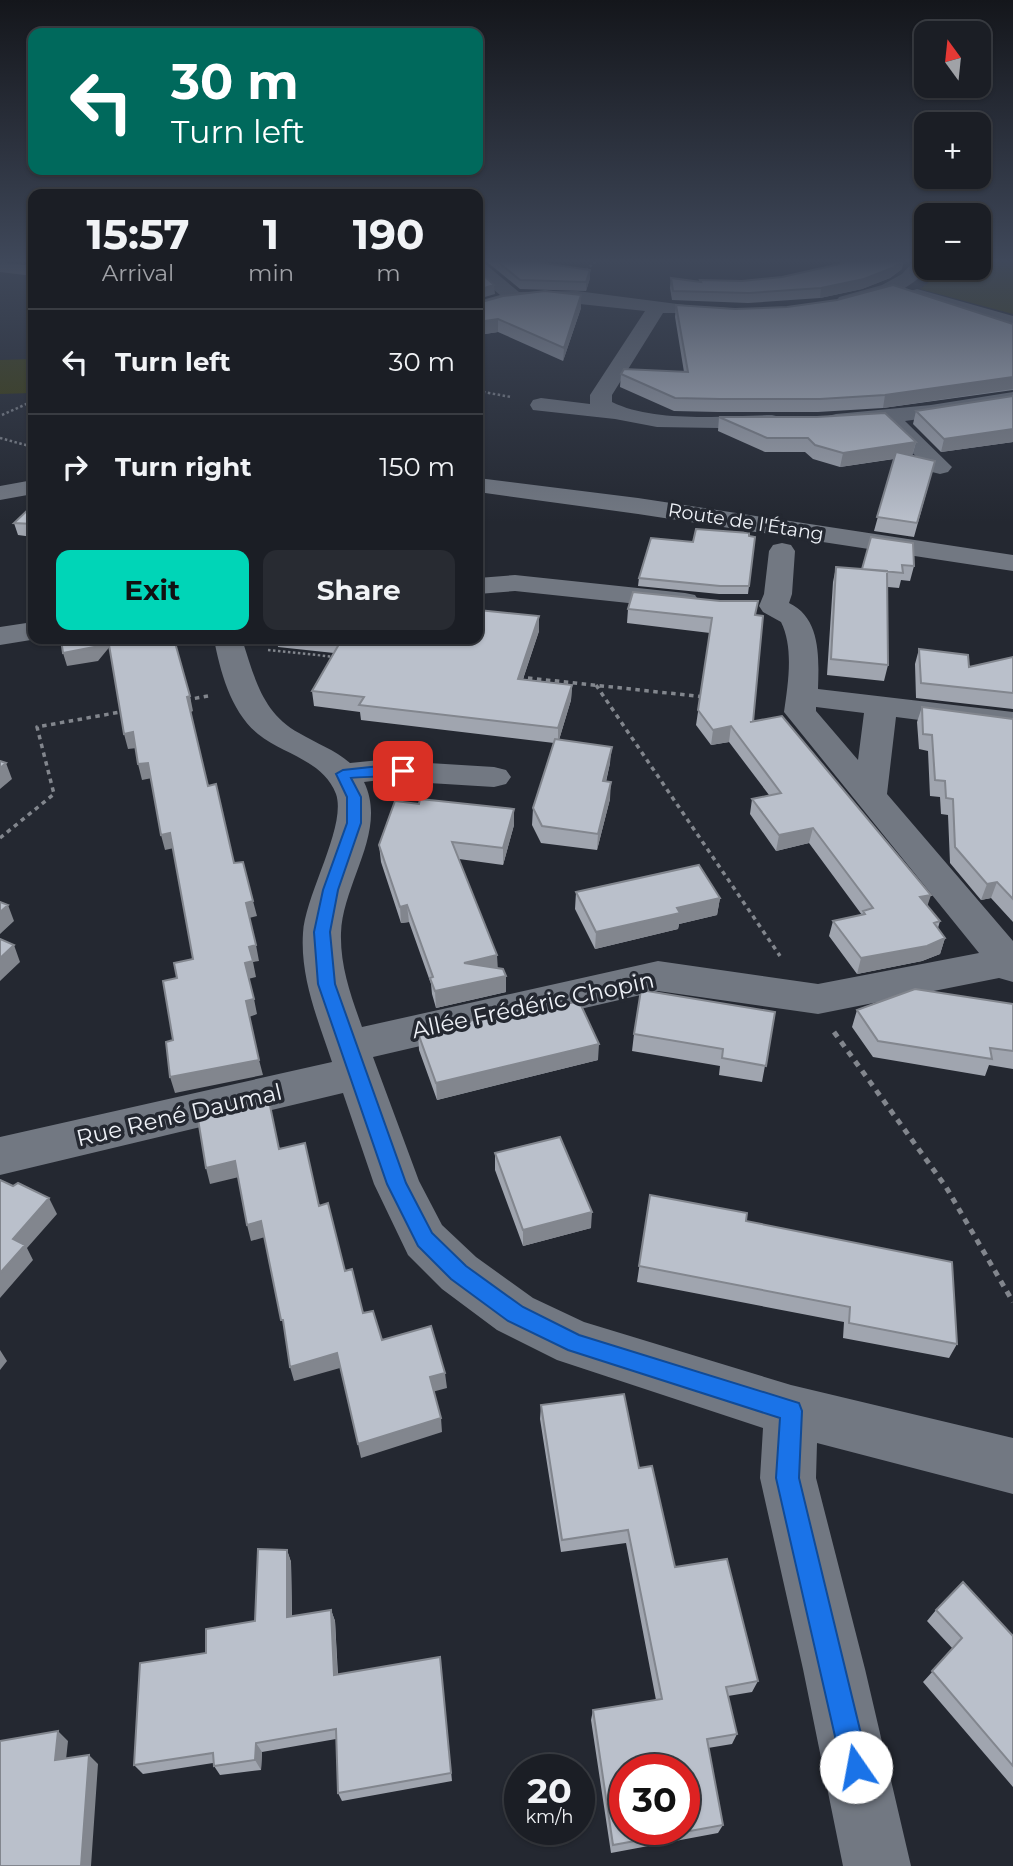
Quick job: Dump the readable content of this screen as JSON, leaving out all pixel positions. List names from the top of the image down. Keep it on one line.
{"streets":{"street":["Route de l'Étang","Allée Frédéric Chopin","Rue René Daumal"]},"crossings":[["Allée Frédéric Chopin","Rue René Daumal"]],"north":"top","page":{"map_buttons":["+","−"],"turn":["30 m","Turn left"],"eta":["15:57","Arrival","1","min","190","m"],"list":[{"name":"Turn left","value":"30 m"},{"name":"Turn right","value":"150 m"}],"buttons":["Exit","Share"],"speed":"20 km/h","limit":"30"}}
